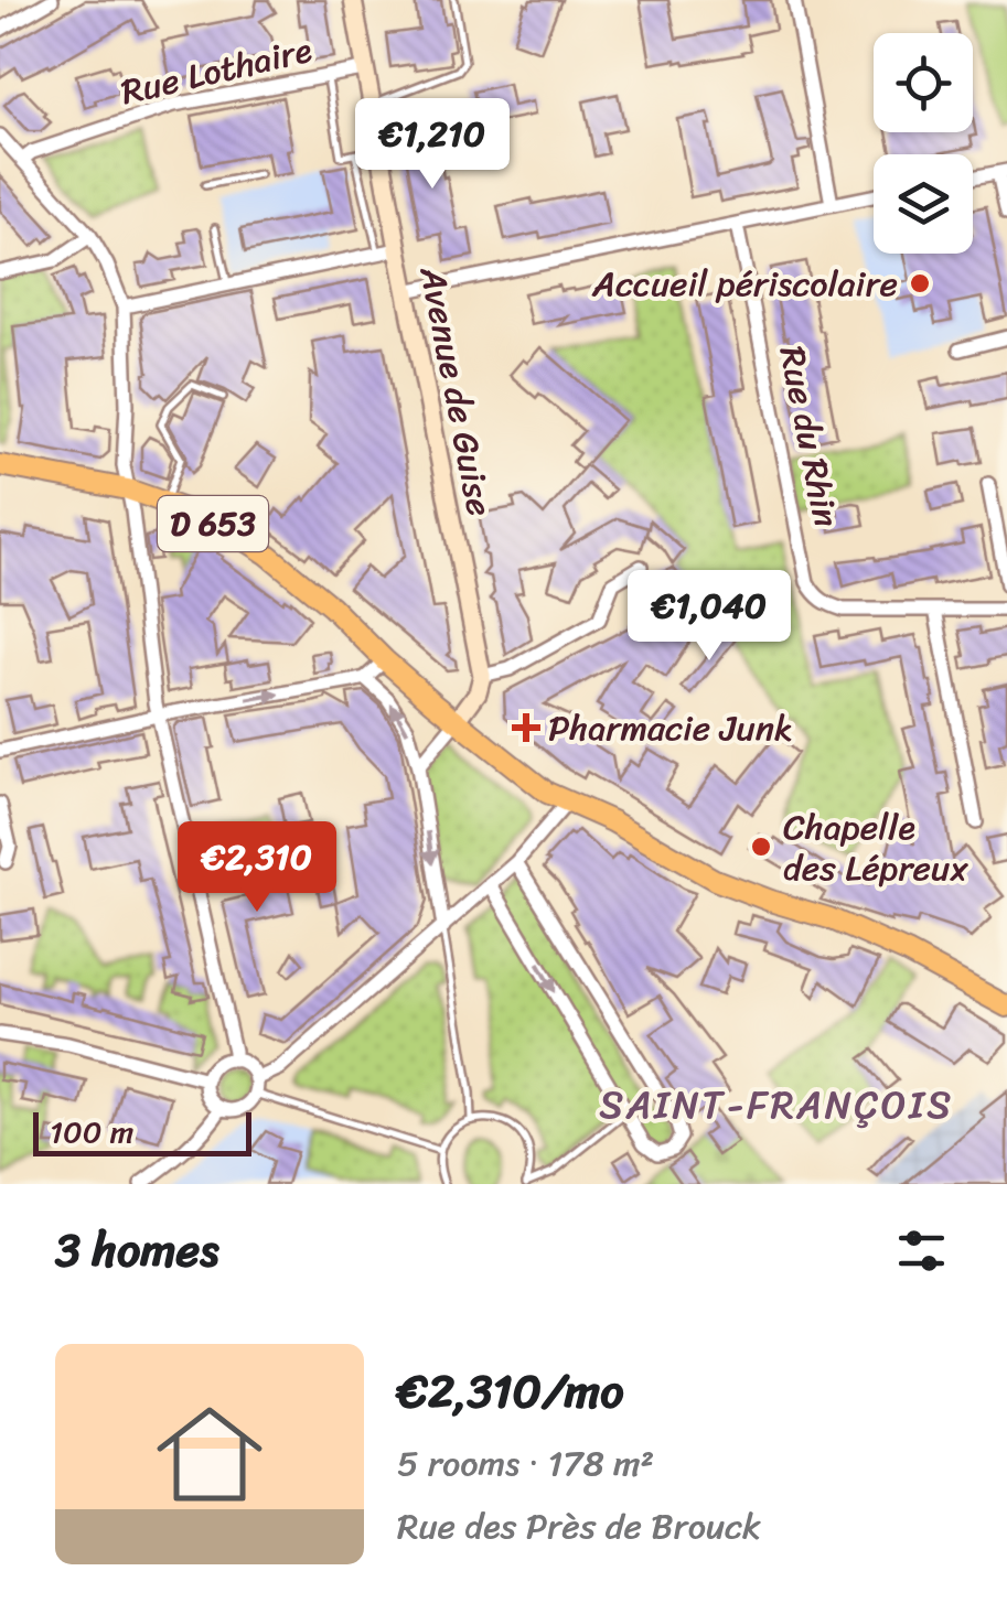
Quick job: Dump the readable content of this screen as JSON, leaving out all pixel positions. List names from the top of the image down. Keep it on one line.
{"streets":{"main road":["D 653"],"street":["Rue Lothaire","Avenue de Guise","Rue du Rhin"]},"crossings":[["Rue Lothaire","Avenue de Guise"]],"districts":["SAINT-FRANÇOIS"],"places":{"other":["Accueil périscolaire","Chapelle des Lépreux"],"health":["Pharmacie Junk"]},"scale_bar":"100 m","page":{"price":["€1,210","€1,040","€2,310"],"scale":"100 m","heading":"3 homes","list":[{"name":"€2,310/mo","note":"5 rooms · 178 m² · Rue des Près de Brouck"}]}}
